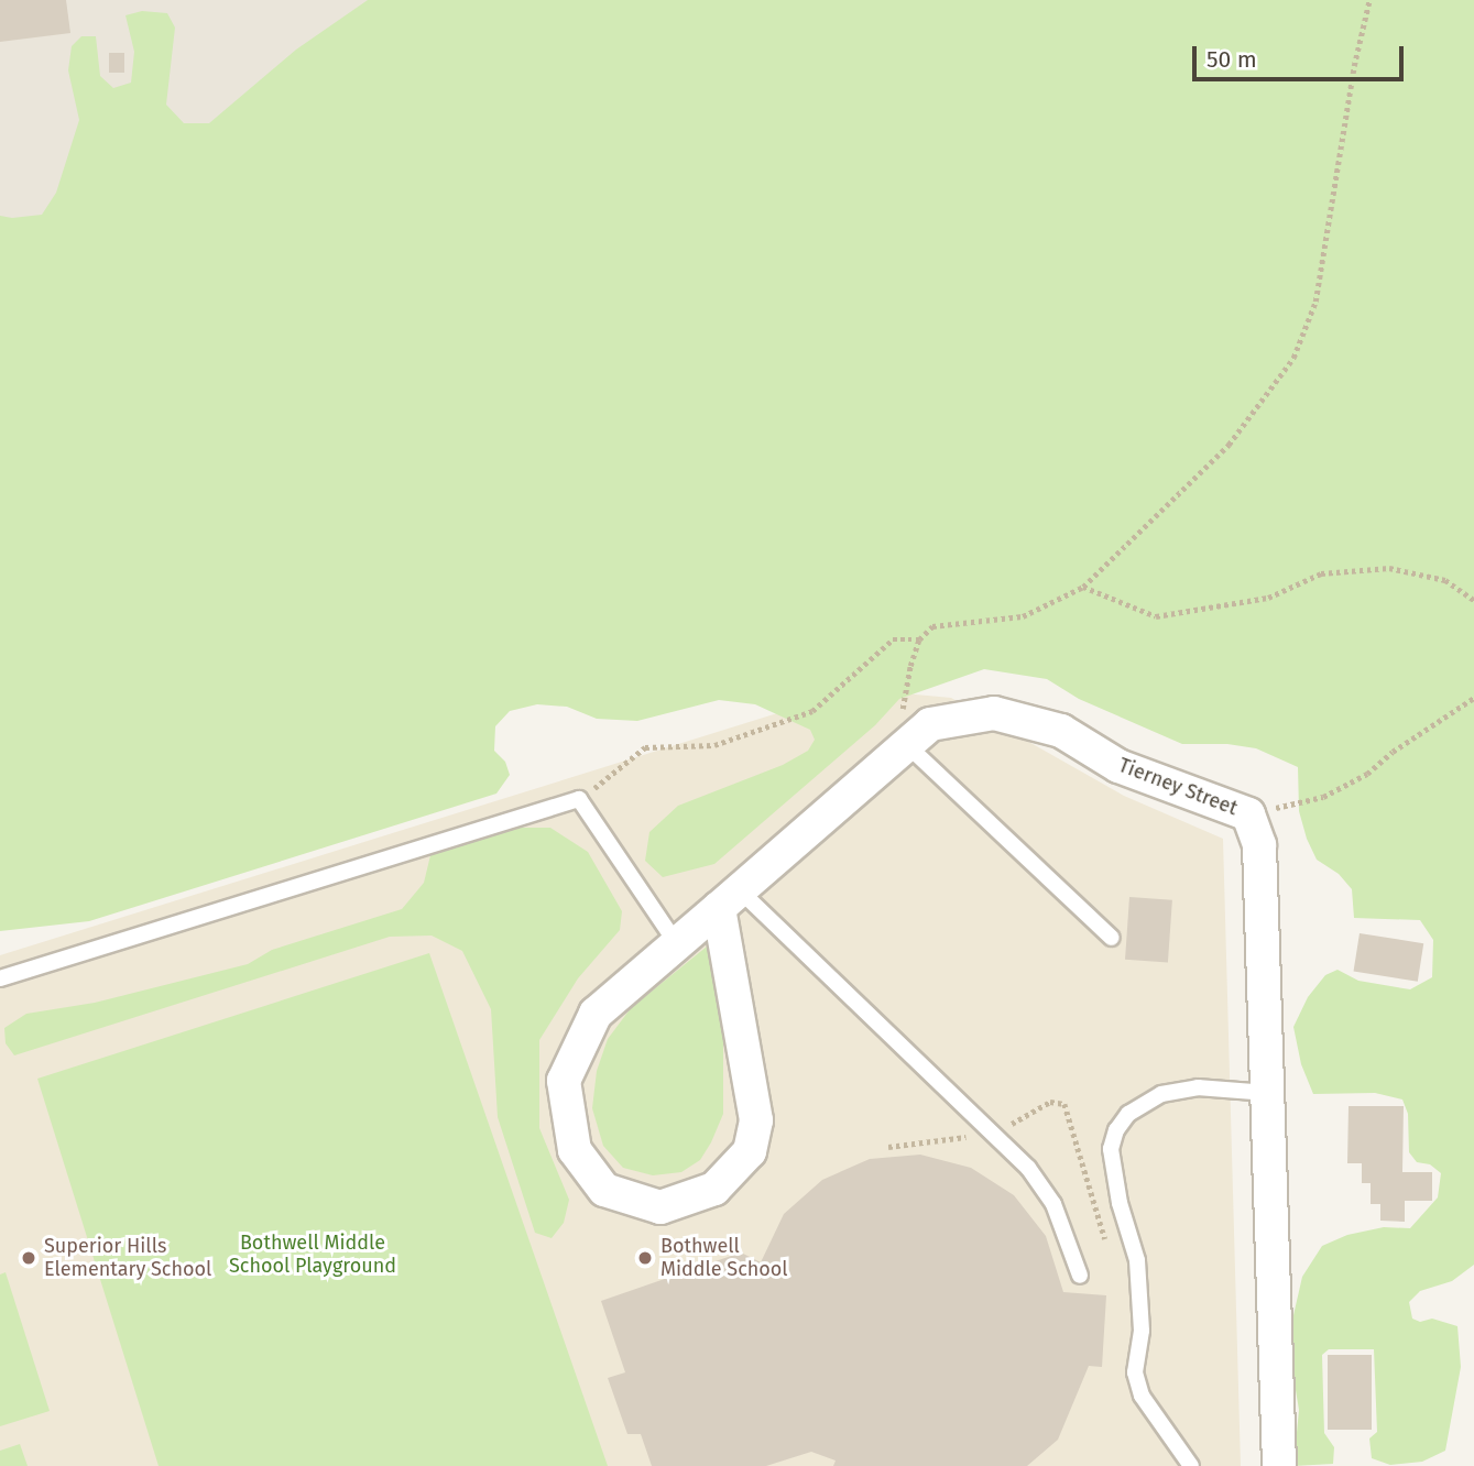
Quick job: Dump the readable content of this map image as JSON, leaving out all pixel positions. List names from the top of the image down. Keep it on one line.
{"streets":{"street":["Tierney Street"]},"parks":["Bothwell Middle School Playground"],"places":["Superior Hills Elementary School","Bothwell Middle School"],"scale_bar":"50 m"}
